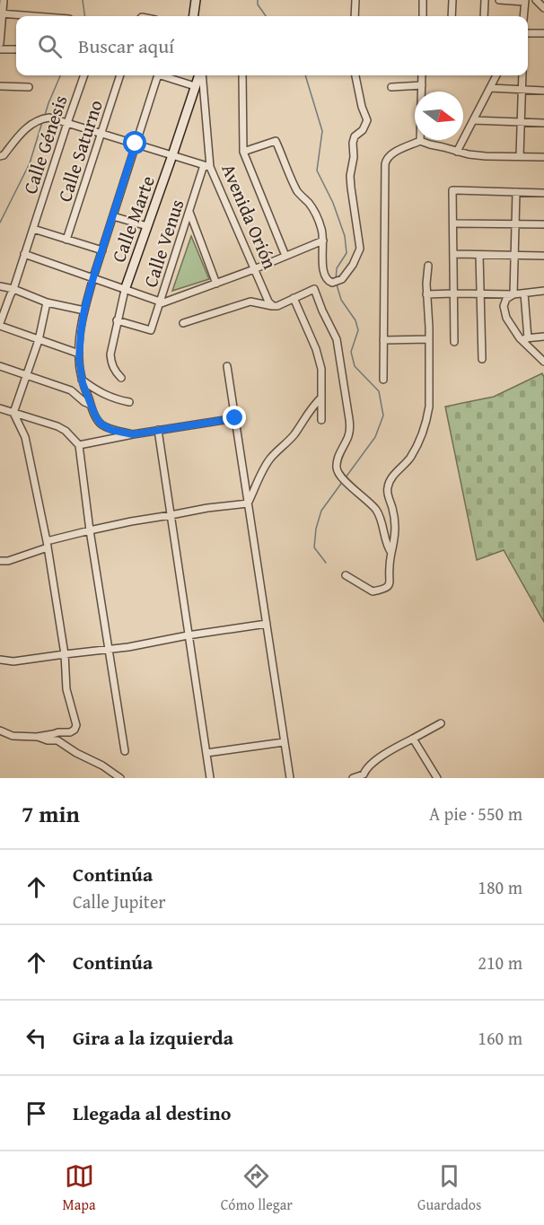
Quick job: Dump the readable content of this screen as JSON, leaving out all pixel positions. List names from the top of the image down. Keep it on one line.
{"streets":{"street":["Calle Génesis","Calle Saturno","Avenida Orión","Calle Marte","Calle Venus"]},"crossings":[["Avenida Orión","Calle Venus"],["Calle Marte","Calle Venus"]],"north":"right","page":{"search":"Buscar aquí","heading":["7 min","A pie · 550 m"],"list":[["Continúa","Calle Jupiter","180 m"],["Continúa","210 m"],["Gira a la izquierda","160 m"],"Llegada al destino"],"nav":["Mapa","Cómo llegar","Guardados"]}}
